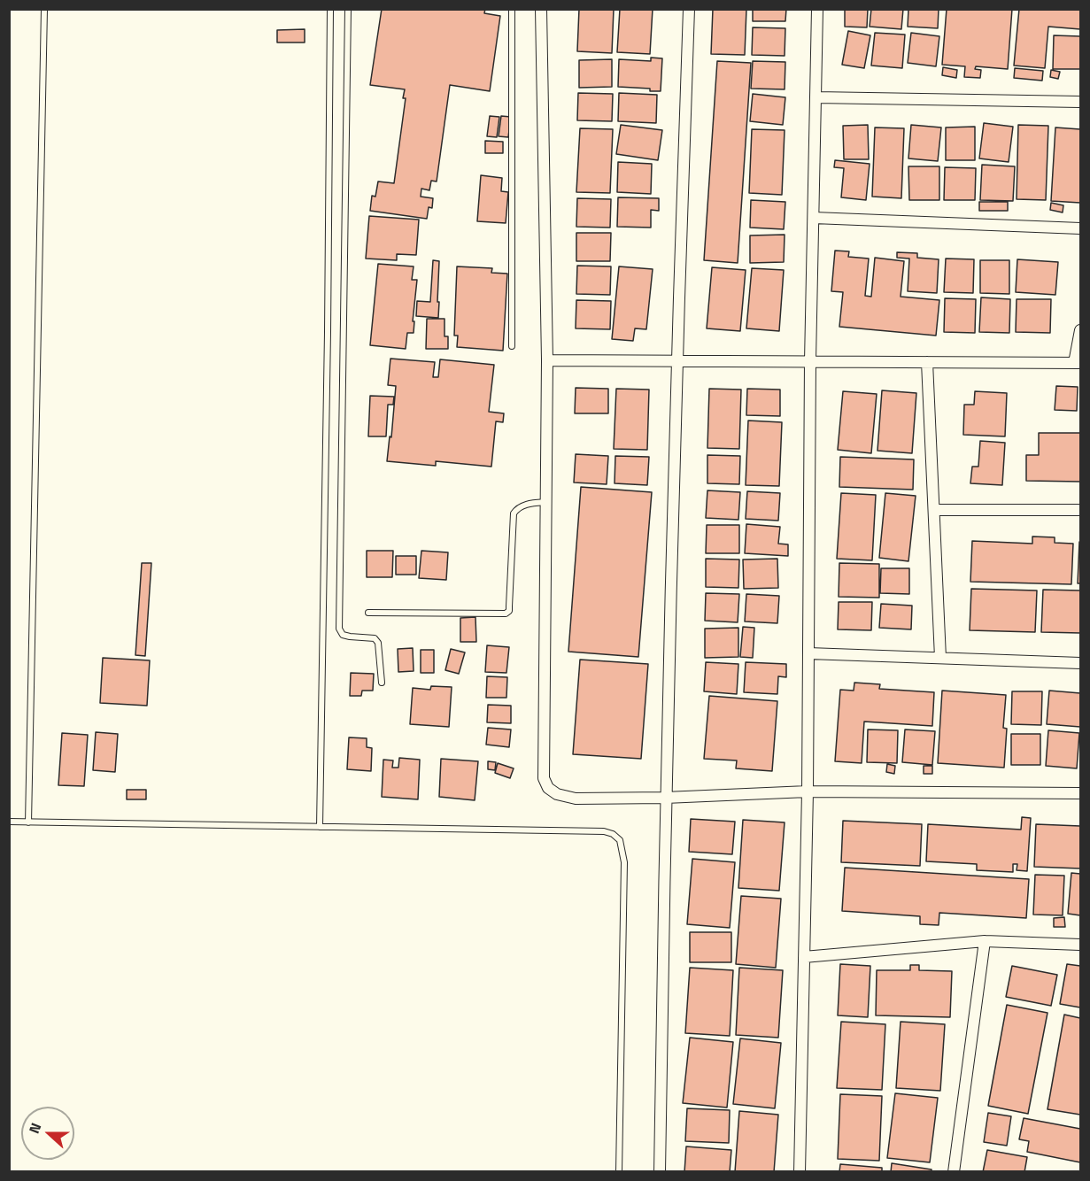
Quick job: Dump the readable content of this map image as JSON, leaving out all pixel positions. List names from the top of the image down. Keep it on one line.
{"north":"left"}
